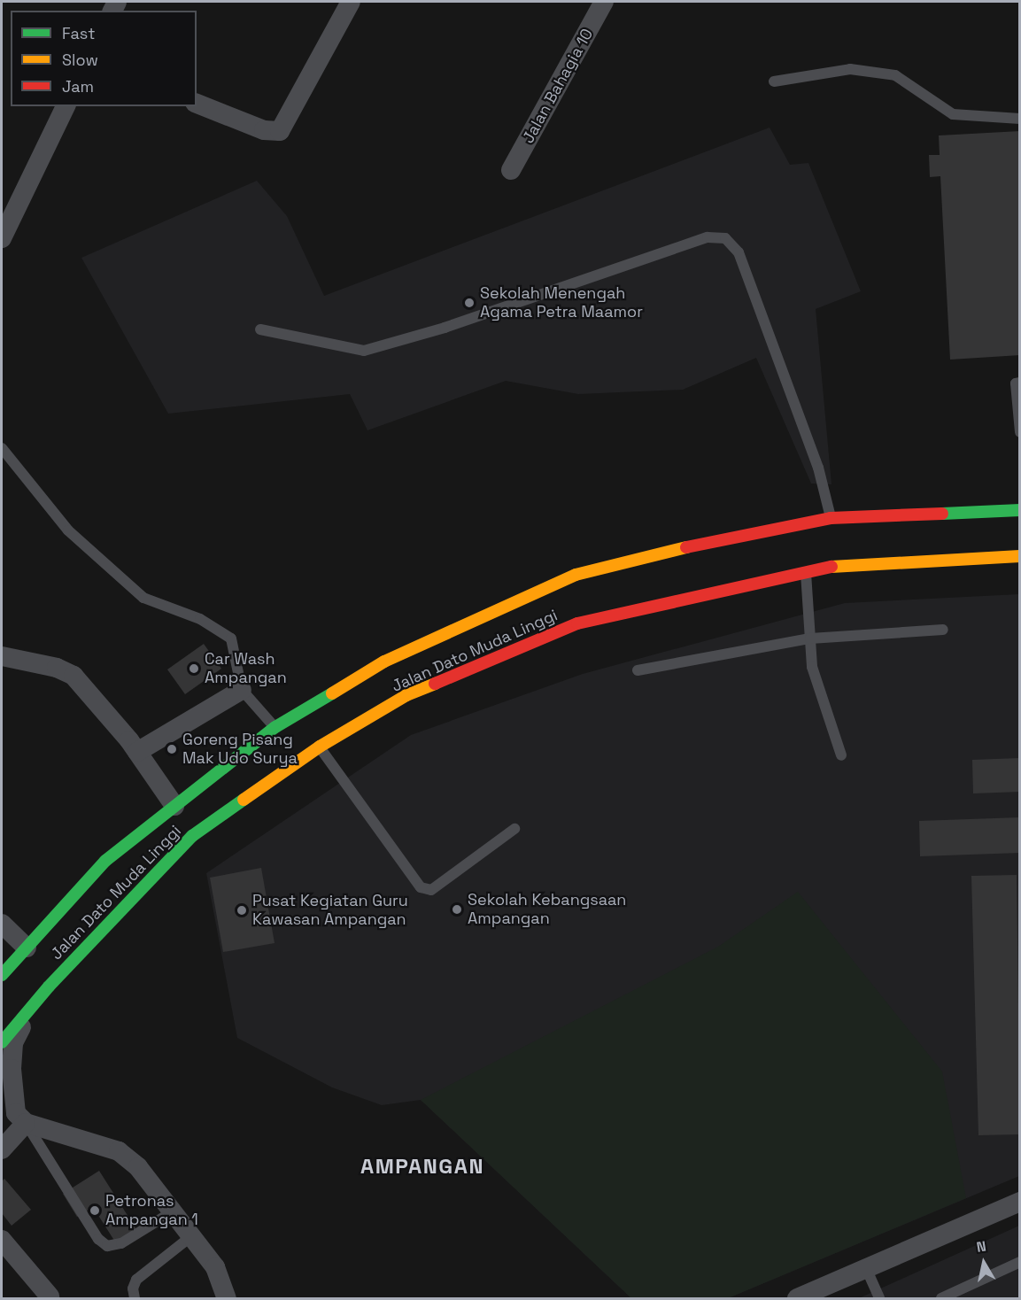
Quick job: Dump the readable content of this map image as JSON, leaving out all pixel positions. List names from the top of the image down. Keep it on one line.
{"streets":{"highway":["Jalan Dato Muda Linggi"],"street":["Jalan Bahagia 10"]},"districts":["AMPANGAN"],"places":["Sekolah Menengah Agama Petra Maamor","Car Wash Ampangan","Goreng Pisang Mak Udo Surya","Sekolah Kebangsaan Ampangan","Pusat Kegiatan Guru Kawasan Ampangan","Petronas Ampangan 1"],"legend":["Fast","Slow","Jam"],"north":"top"}
